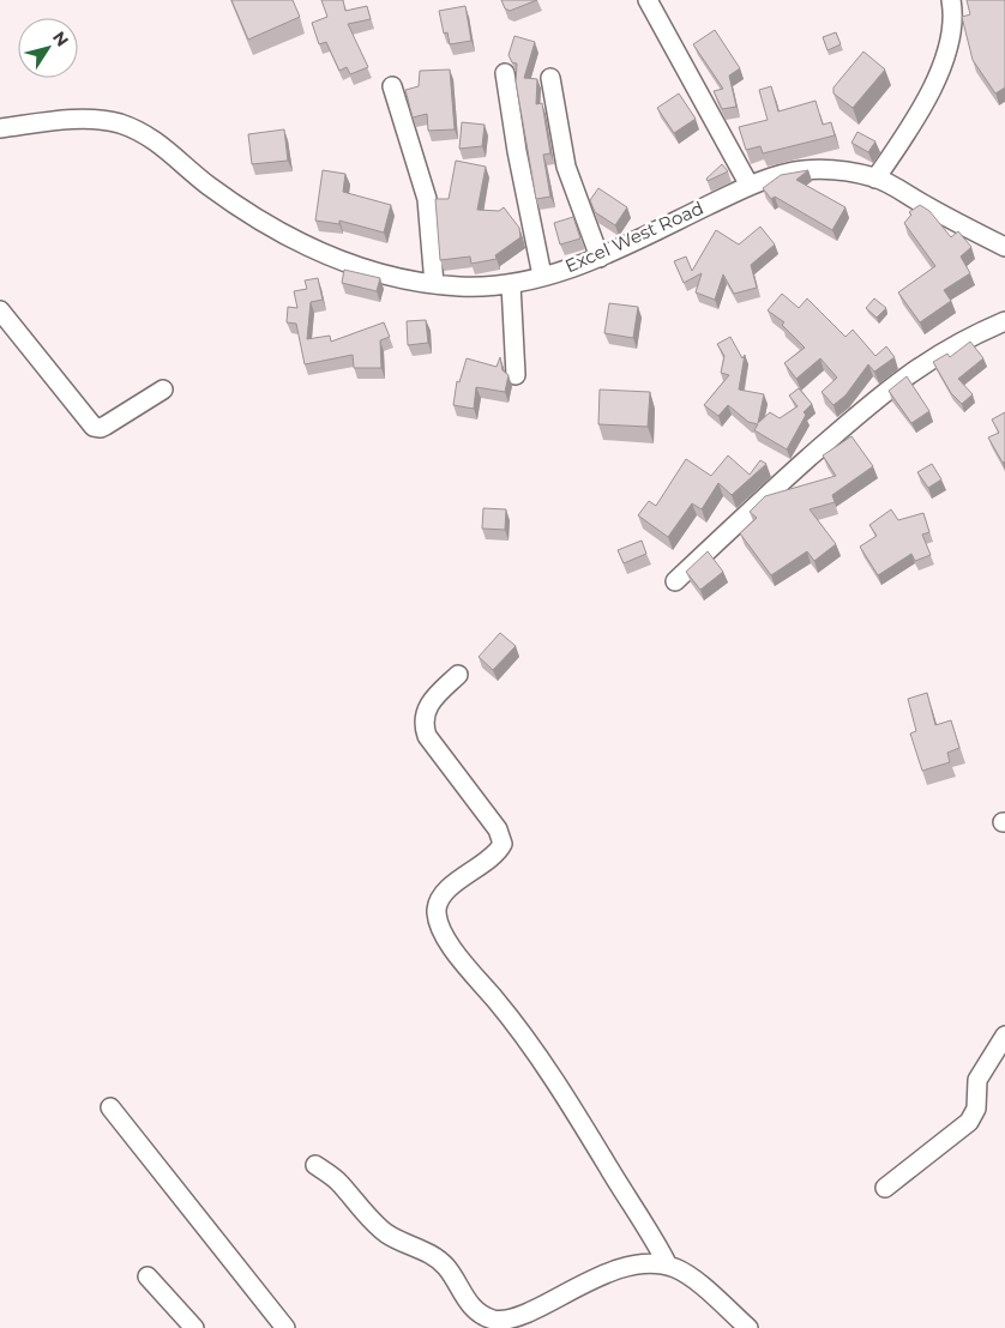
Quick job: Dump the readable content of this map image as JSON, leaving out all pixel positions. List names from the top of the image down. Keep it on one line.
{"streets":{"street":["Excel West Road"]},"north":"top right"}
